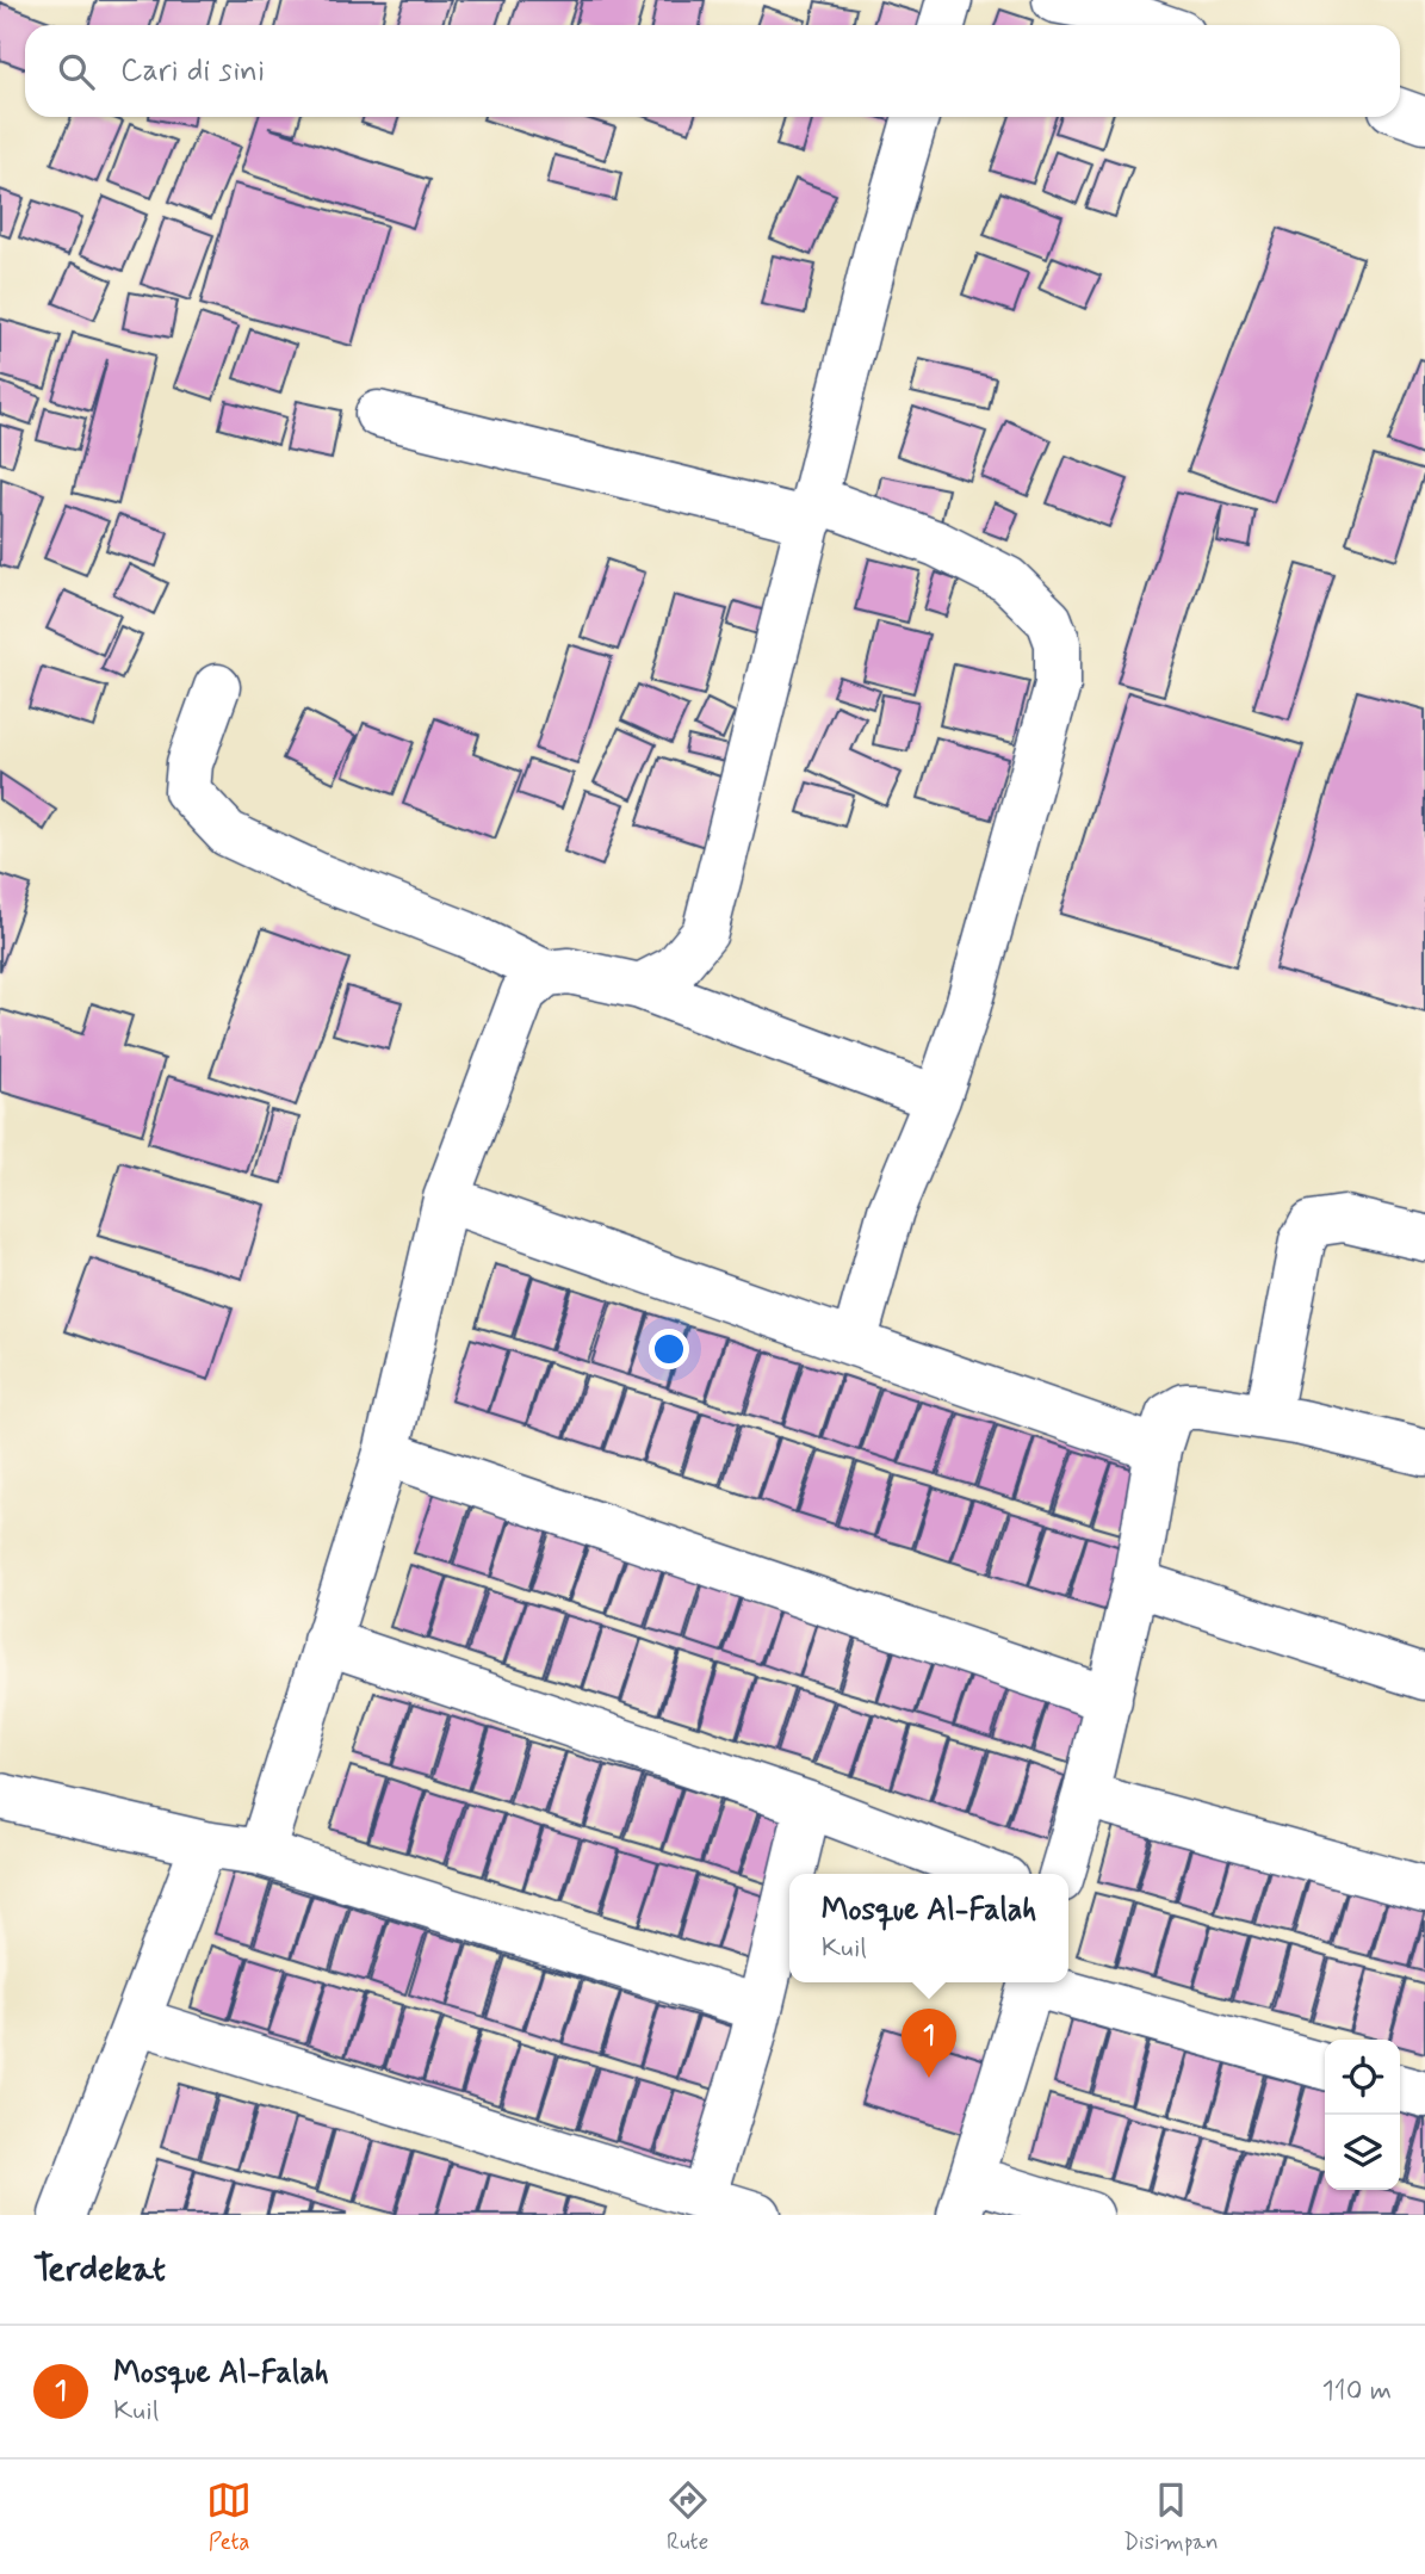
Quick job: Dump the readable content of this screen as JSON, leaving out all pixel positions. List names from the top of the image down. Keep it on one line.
{"page":{"search":"Cari di sini","popup":["Mosque Al-Falah","Kuil"],"pins":"1","heading":"Terdekat","list":[{"mark":"1","name":"Mosque Al-Falah","note":"Kuil","value":"110 m"}],"nav":["Peta","Rute","Disimpan"]}}
